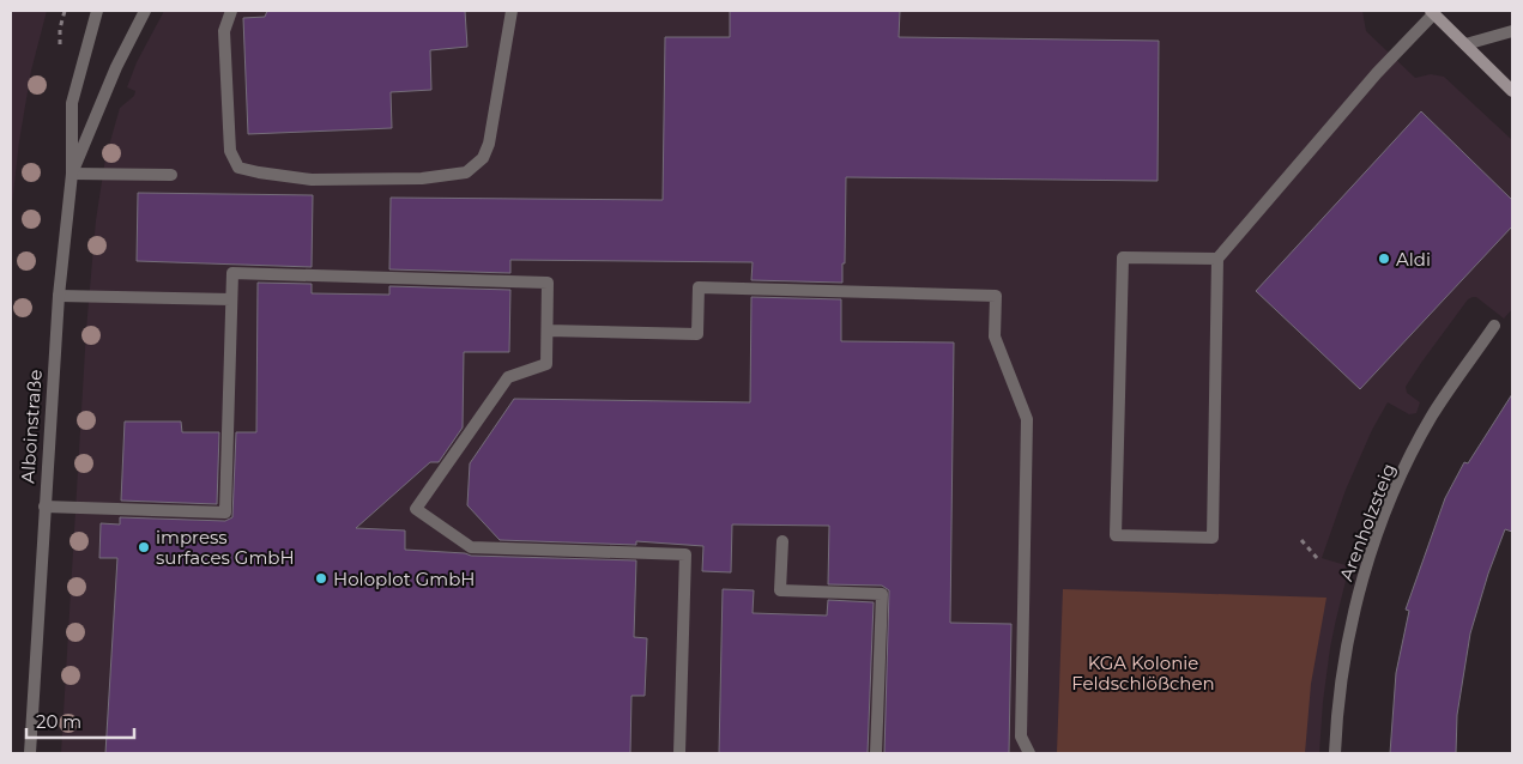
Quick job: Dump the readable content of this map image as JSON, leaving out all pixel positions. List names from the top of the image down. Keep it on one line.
{"streets":{"street":["Alboinstraße","Arenholzsteig"]},"parks":["KGA Kolonie Feldschlößchen"],"places":["Aldi","impress surfaces GmbH","Holoplot GmbH"],"scale_bar":"20 m"}
